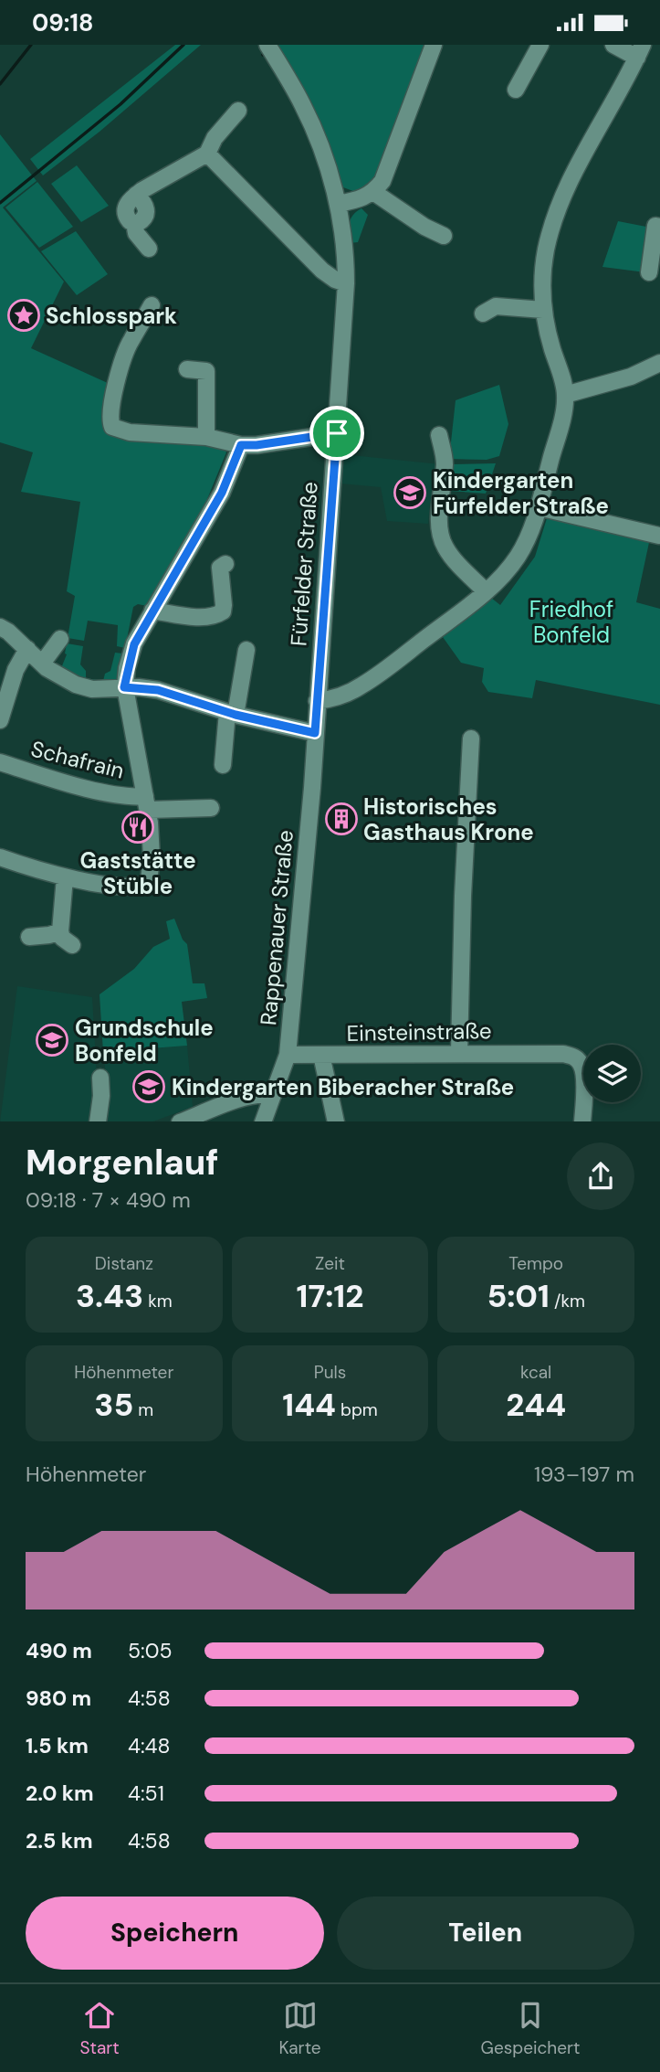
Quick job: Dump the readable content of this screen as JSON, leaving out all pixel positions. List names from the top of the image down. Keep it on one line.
{"streets":{"street":["Fürfelder Straße","Schafrain","Rappenauer Straße","Einsteinstraße"]},"crossings":[["Fürfelder Straße","Rappenauer Straße"],["Rappenauer Straße","Einsteinstraße"]],"parks":["Friedhof Bonfeld"],"places":{"place":["Schlosspark"],"school or university":["Kindergarten Fürfelder Straße","Grundschule Bonfeld","Kindergarten Biberacher Straße"],"building":["Historisches Gasthaus Krone"],"restaurant":["Gaststätte Stüble"]},"page":{"status":"09:18","heading":["Morgenlauf","09:18 · 7 × 490 m"],"stats":[["Distanz","3.43 km"],["Zeit","17:12"],["Tempo","5:01 /km"],["Höhenmeter","35 m"],["Puls","144 bpm"],["kcal","244"]],"chart":["Höhenmeter","193–197 m"],"list":[{"name":"490 m","note":"5:05"},{"name":"980 m","note":"4:58"},{"name":"1.5 km","note":"4:48"},{"name":"2.0 km","note":"4:51"},{"name":"2.5 km","note":"4:58"}],"buttons":["Speichern","Teilen"],"tabs":["Start","Karte","Gespeichert"]}}
